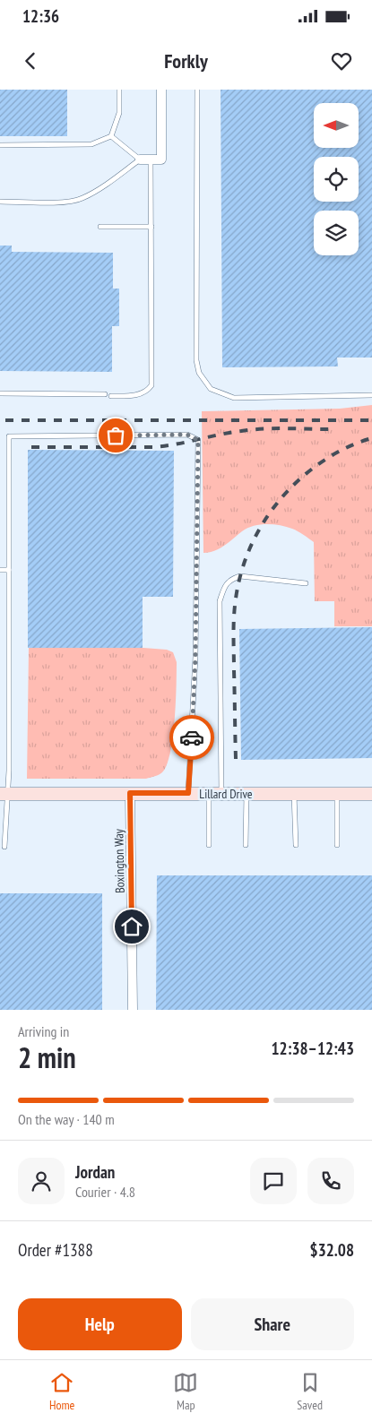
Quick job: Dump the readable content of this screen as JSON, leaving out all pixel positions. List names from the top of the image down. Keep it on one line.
{"streets":{"street":["Lillard Drive","Boxington Way"]},"crossings":[["Lillard Drive","Boxington Way"]],"north":"left","page":{"status":"12:36","header":"Forkly","heading":["2 min","Arriving in","12:38–12:43"],"panel":["Jordan","Courier · 4.8","Order #1388","$32.08"],"bar":"On the way · 140 m","buttons":["Help","Share"],"tabs":["Home","Map","Saved"]}}
